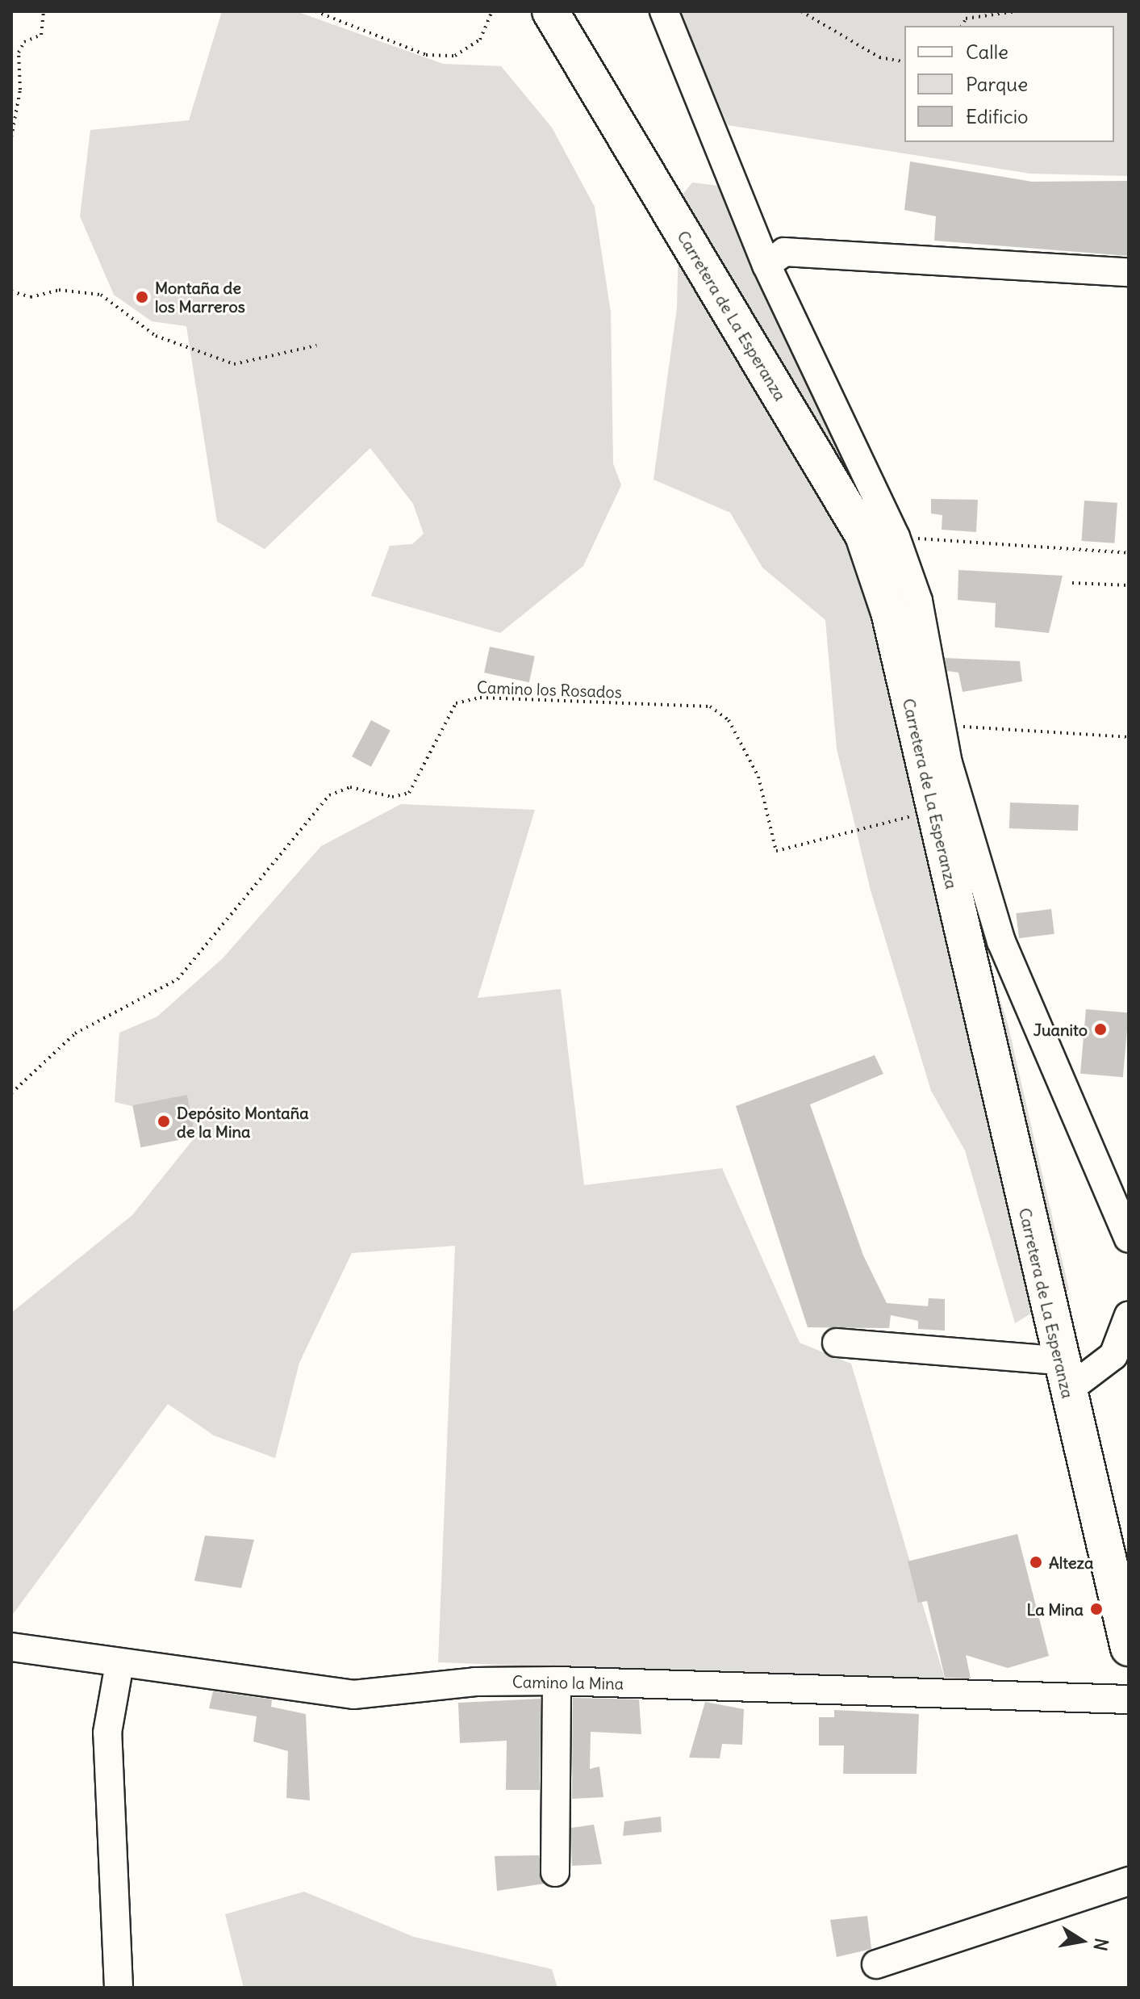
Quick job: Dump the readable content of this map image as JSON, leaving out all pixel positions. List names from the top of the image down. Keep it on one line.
{"streets":{"main road":["Carretera de La Esperanza"],"street":["Camino la Mina"],"path":["Camino los Rosados"]},"crossings":[["Carretera de La Esperanza","Camino los Rosados"]],"places":["Montaña de los Marreros","Juanito","Depósito Montaña de la Mina","Alteza","La Mina"],"legend":["Calle","Parque","Edificio"],"north":"right"}
